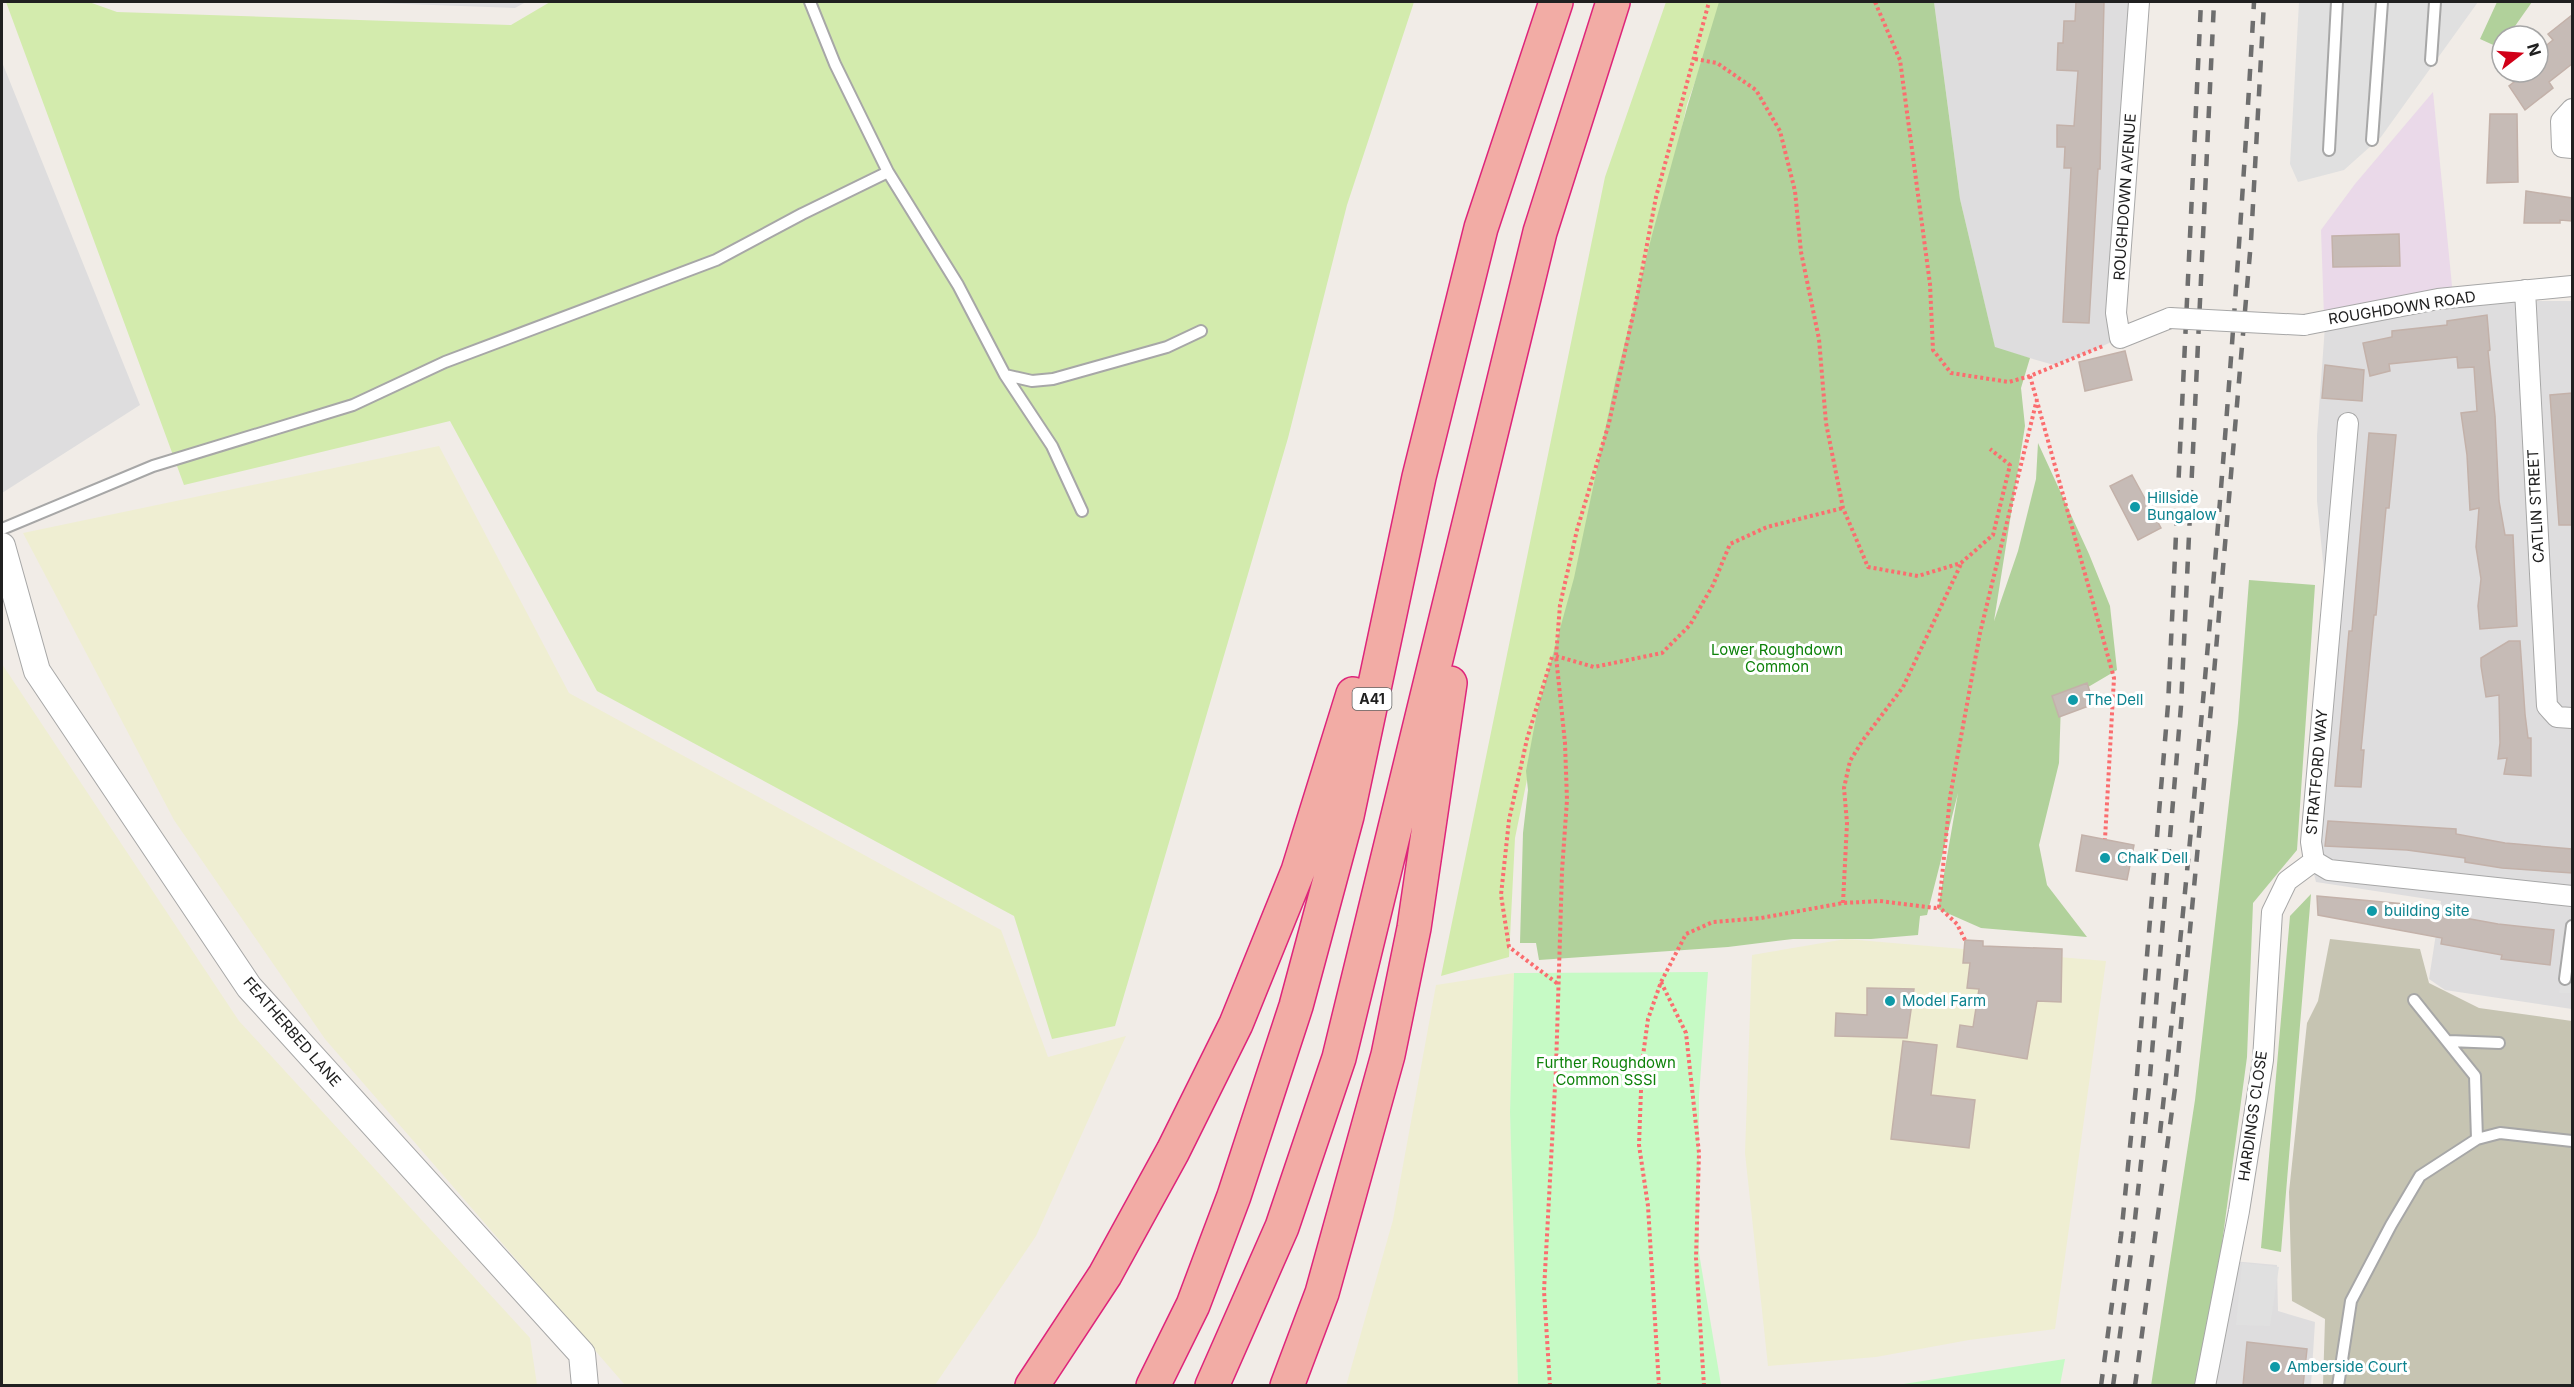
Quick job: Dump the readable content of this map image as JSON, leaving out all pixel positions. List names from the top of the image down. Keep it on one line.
{"streets":{"highway":["A41"],"street":["ROUGHDOWN AVENUE","ROUGHDOWN ROAD","CATLIN STREET","STRATFORD WAY","FEATHERBED LANE","HARDINGS CLOSE"]},"crossings":[["ROUGHDOWN AVENUE","ROUGHDOWN ROAD"],["ROUGHDOWN ROAD","CATLIN STREET"],["STRATFORD WAY","HARDINGS CLOSE"]],"parks":["Lower Roughdown Common","Further Roughdown Common SSSI"],"places":["Hillside Bungalow","The Dell","Chalk Dell","building site","Model Farm","Amberside Court"],"north":"right"}
